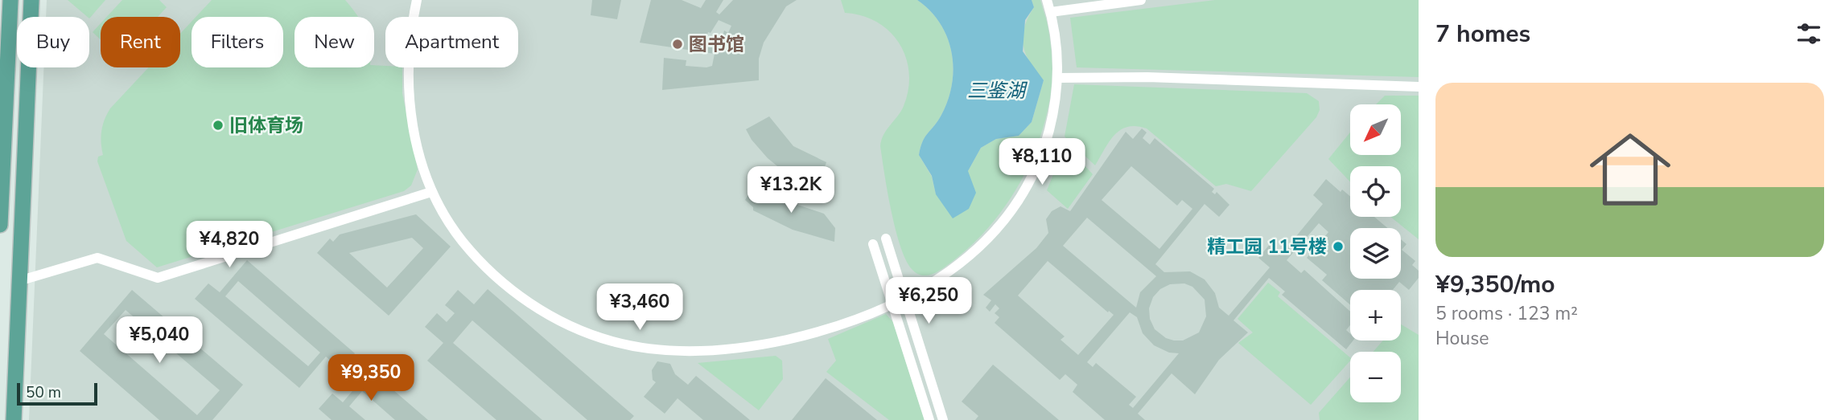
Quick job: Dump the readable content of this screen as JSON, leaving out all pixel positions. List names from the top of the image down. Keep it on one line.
{"water":["三鉴湖"],"places":["图书馆","旧体育场","精工园 11号楼"],"scale_bar":"50 m","north":"bottom left","page":{"heading":"7 homes","chip":["Buy","Rent","Filters","New","Apartment"],"list":[{"name":"¥9,350/mo","note":"5 rooms · 123 m² · House"}],"map_buttons":["+","−"],"price":["¥8,110","¥13.2K","¥4,820","¥6,250","¥3,460","¥5,040","¥9,350"],"scale":"50 m"}}
